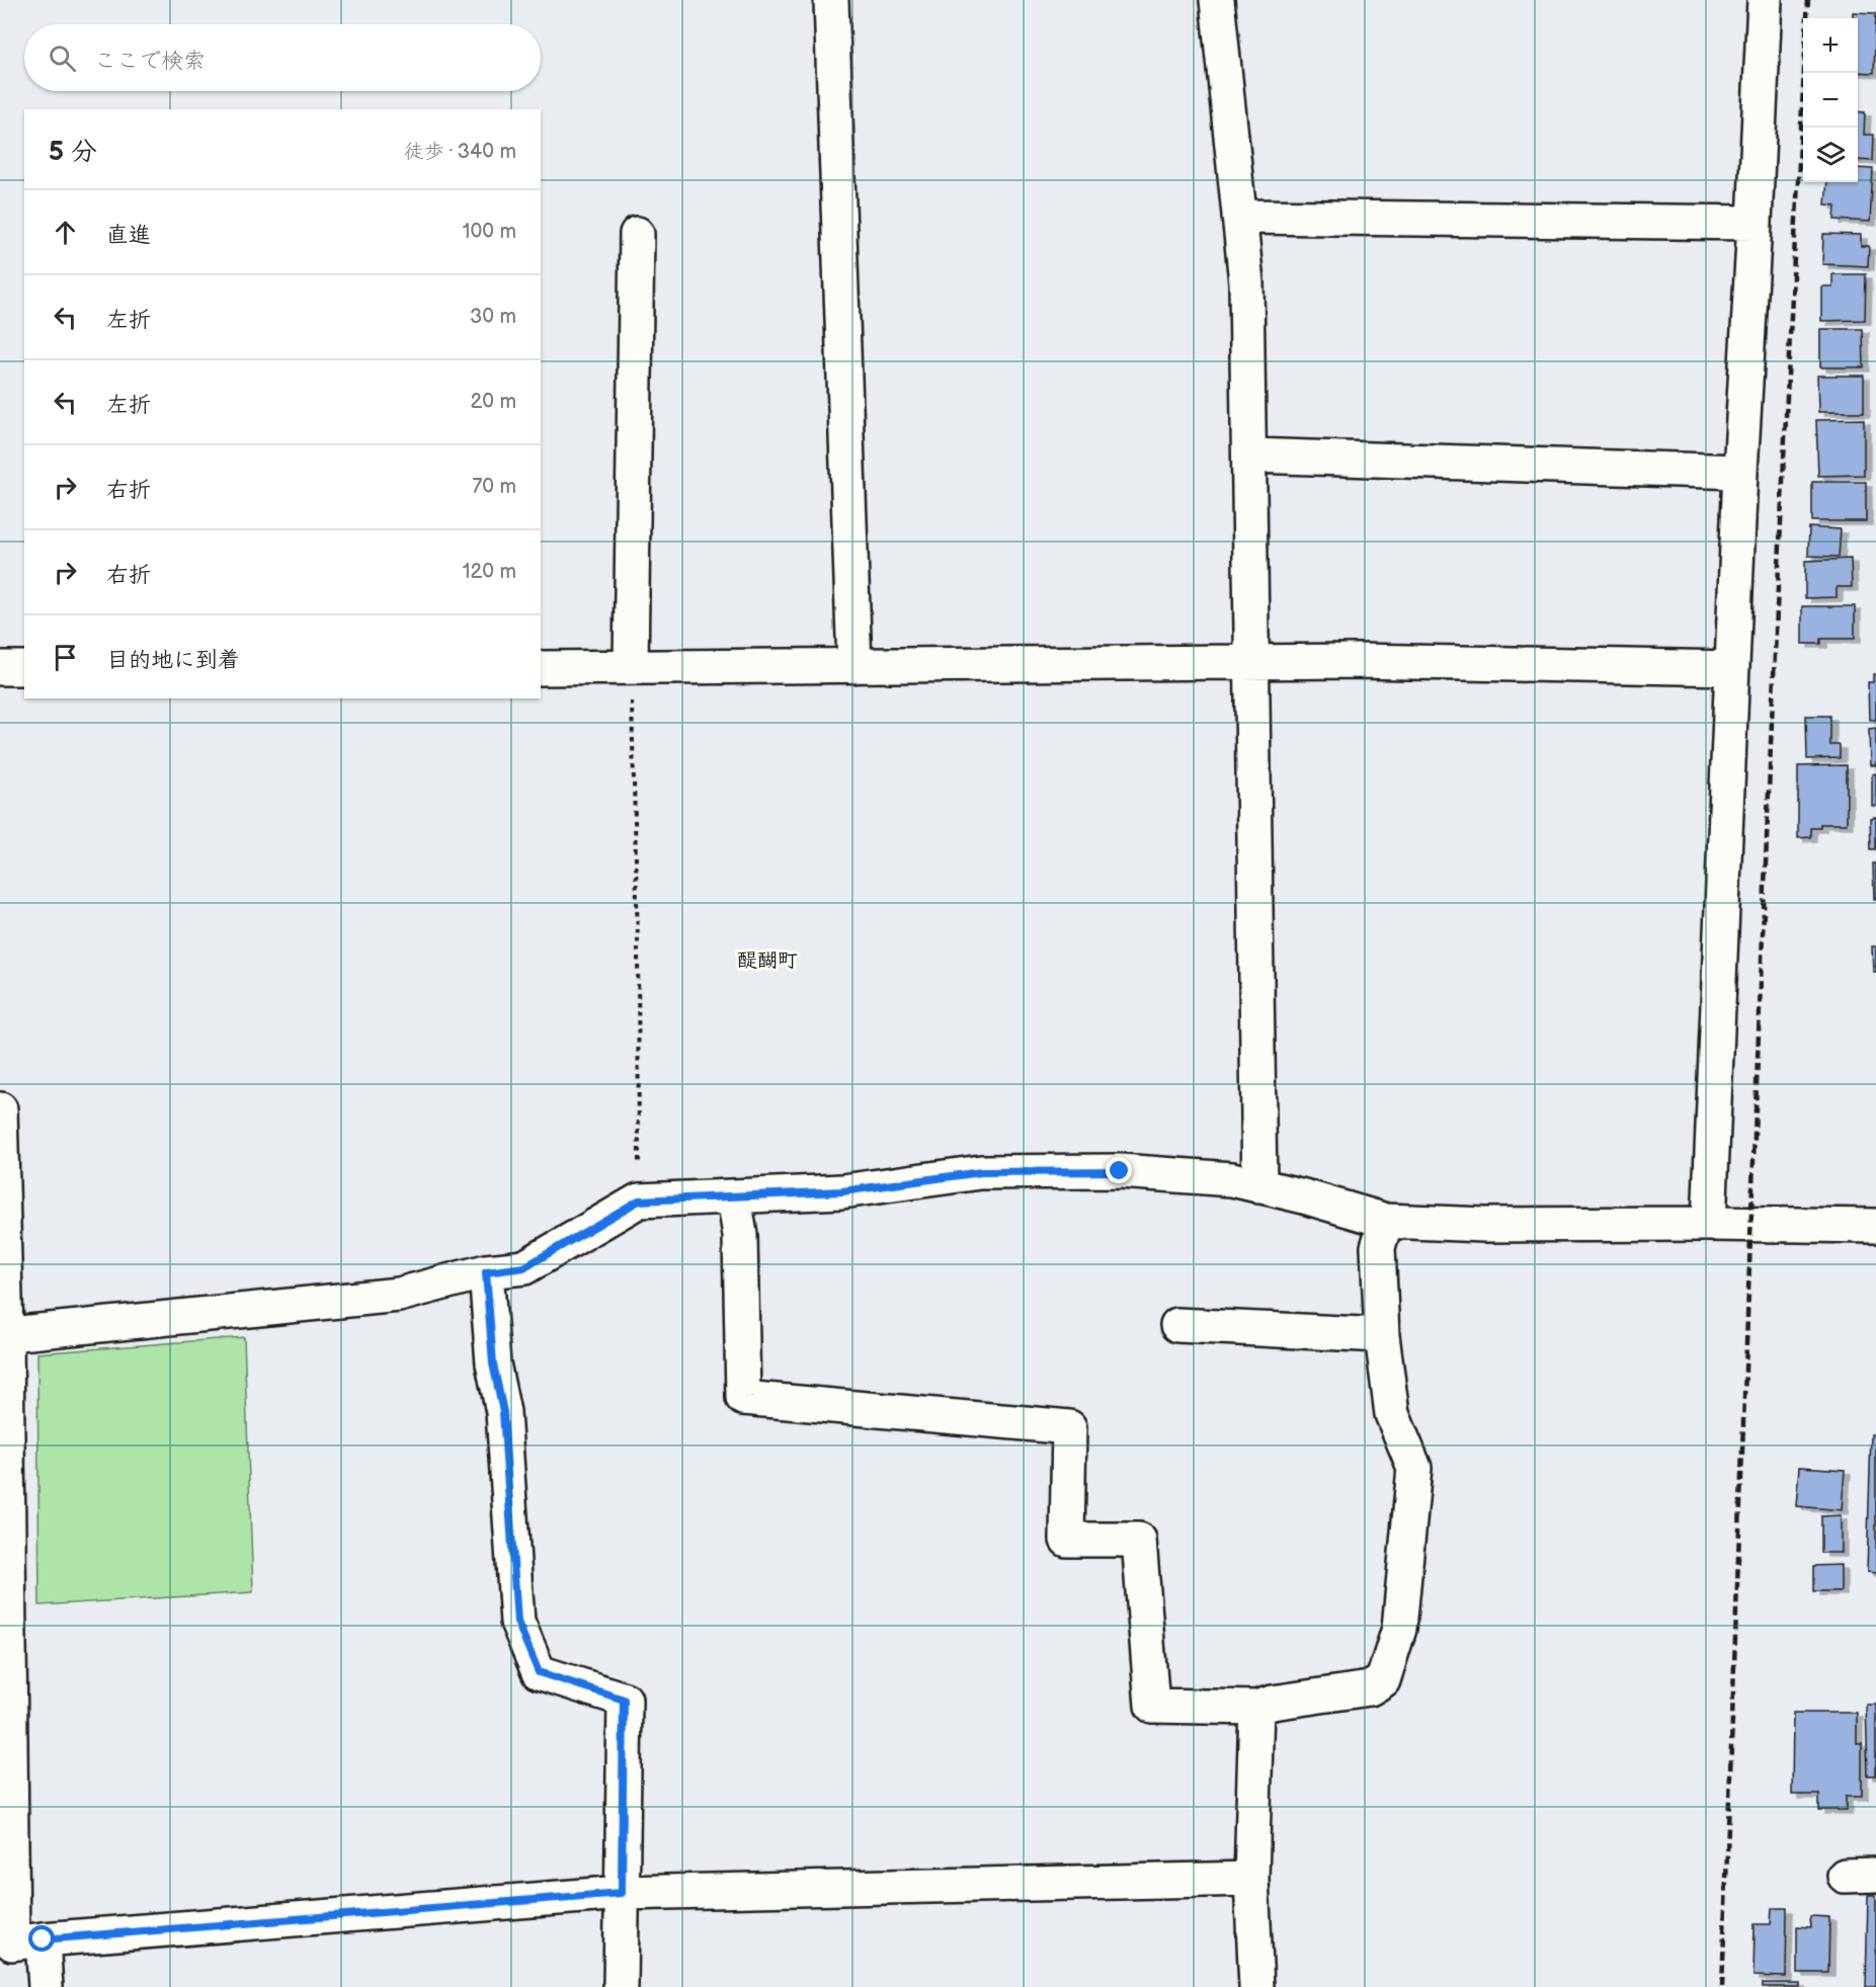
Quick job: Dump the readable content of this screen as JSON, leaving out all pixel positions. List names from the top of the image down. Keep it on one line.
{"districts":["醍醐町"],"page":{"map_buttons":["+","−"],"search":"ここで検索","heading":["5 分","徒歩 · 340 m"],"list":[["直進","100 m"],["左折","30 m"],["左折","20 m"],["右折","70 m"],["右折","120 m"],"目的地に到着"]}}
